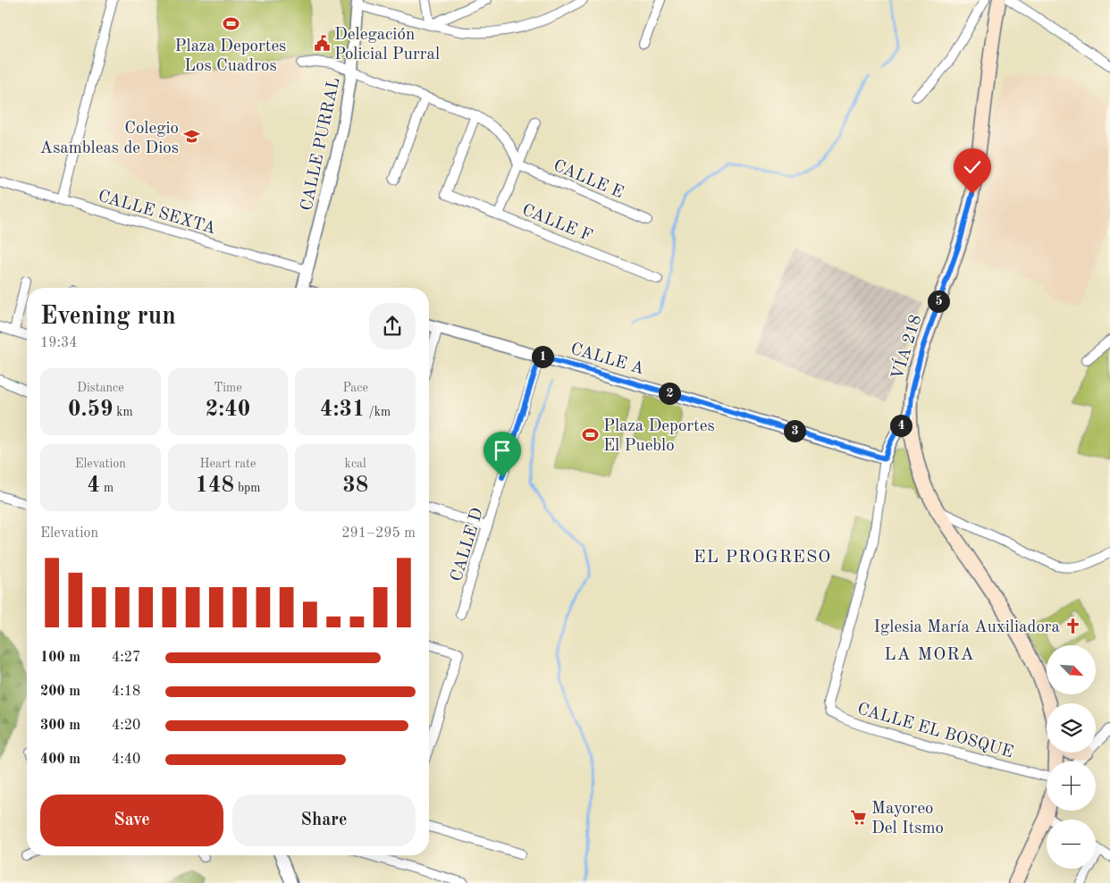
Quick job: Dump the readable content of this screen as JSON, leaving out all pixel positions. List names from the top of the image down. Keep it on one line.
{"streets":{"main road":["VÍA 218"],"street":["CALLE PURRAL","CALLE E","CALLE SEXTA","CALLE F","CALLE A","CALLE D","CALLE EL BOSQUE"]},"crossings":[["CALLE PURRAL","CALLE SEXTA"],["CALLE A","CALLE D"],["CALLE A","CALLE EL BOSQUE"]],"districts":["EL PROGRESO","LA MORA"],"places":{"sports":["Plaza Deportes Los Cuadros","Plaza Deportes El Pueblo"],"public building":["Delegación Policial Purral"],"school or university":["Colegio Asambleas de Dios"],"church":["Iglesia María Auxiliadora"],"supermarket":["Mayoreo Del Itsmo"]},"north":"bottom right","page":{"heading":["Evening run","19:34"],"pins":["5","1","2","4","3"],"stats":[["Distance","0.59 km"],["Time","2:40"],["Pace","4:31 /km"],["Elevation","4 m"],["Heart rate","148 bpm"],["kcal","38"]],"chart":["Elevation","291–295 m"],"list":[{"name":"100 m","note":"4:27"},{"name":"200 m","note":"4:18"},{"name":"300 m","note":"4:20"},{"name":"400 m","note":"4:40"}],"map_buttons":["+","−"],"buttons":["Save","Share"]}}
